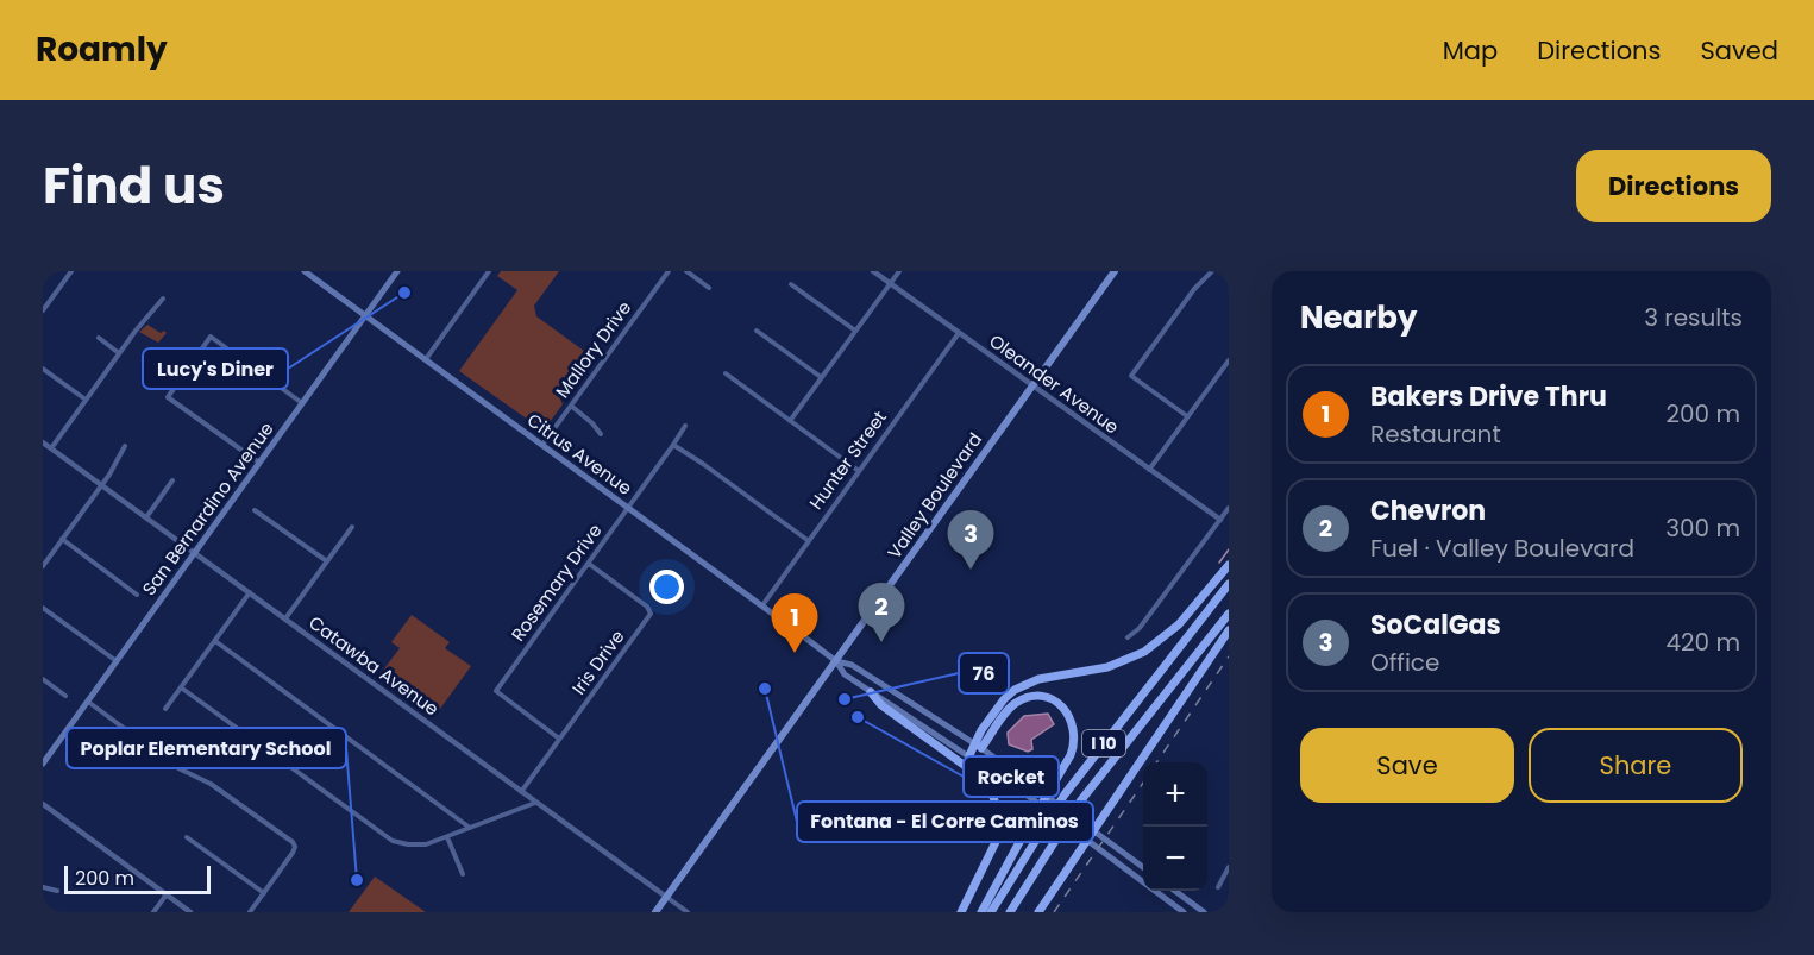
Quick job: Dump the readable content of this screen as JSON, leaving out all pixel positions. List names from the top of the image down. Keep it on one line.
{"streets":{"highway":["I 10"],"main road":["Citrus Avenue","Valley Boulevard","San Bernardino Avenue"],"street":["Mallory Drive","Oleander Avenue","Hunter Street","Rosemary Drive","Iris Drive","Catawba Avenue"]},"crossings":[["Mallory Drive","Citrus Avenue"],["Oleander Avenue","Hunter Street"],["Oleander Avenue","Valley Boulevard"],["Citrus Avenue","Hunter Street"],["Citrus Avenue","Valley Boulevard"],["Citrus Avenue","San Bernardino Avenue"],["Citrus Avenue","Rosemary Drive"],["Valley Boulevard","Catawba Avenue"],["San Bernardino Avenue","Catawba Avenue"],["Rosemary Drive","Iris Drive"],["Iris Drive","Catawba Avenue"]],"places":["Lucy's Diner","Fontana - El Corre Caminos","76","Rocket","Poplar Elementary School"],"scale_bar":"200 m","page":{"header":"Roamly","nav":["Map","Directions","Saved"],"title":"Find us","buttons":["Directions",["Save","Share"]],"heading":["Nearby","3 results"],"list":[{"mark":"1","name":"Bakers Drive Thru","note":"Restaurant","value":"200 m"},{"mark":"2","name":"Chevron","note":"Fuel · Valley Boulevard","value":"300 m"},{"mark":"3","name":"SoCalGas","note":"Office","value":"420 m"}],"pins":["3","2","1"],"map_buttons":["+","−"],"scale":"200 m"}}
